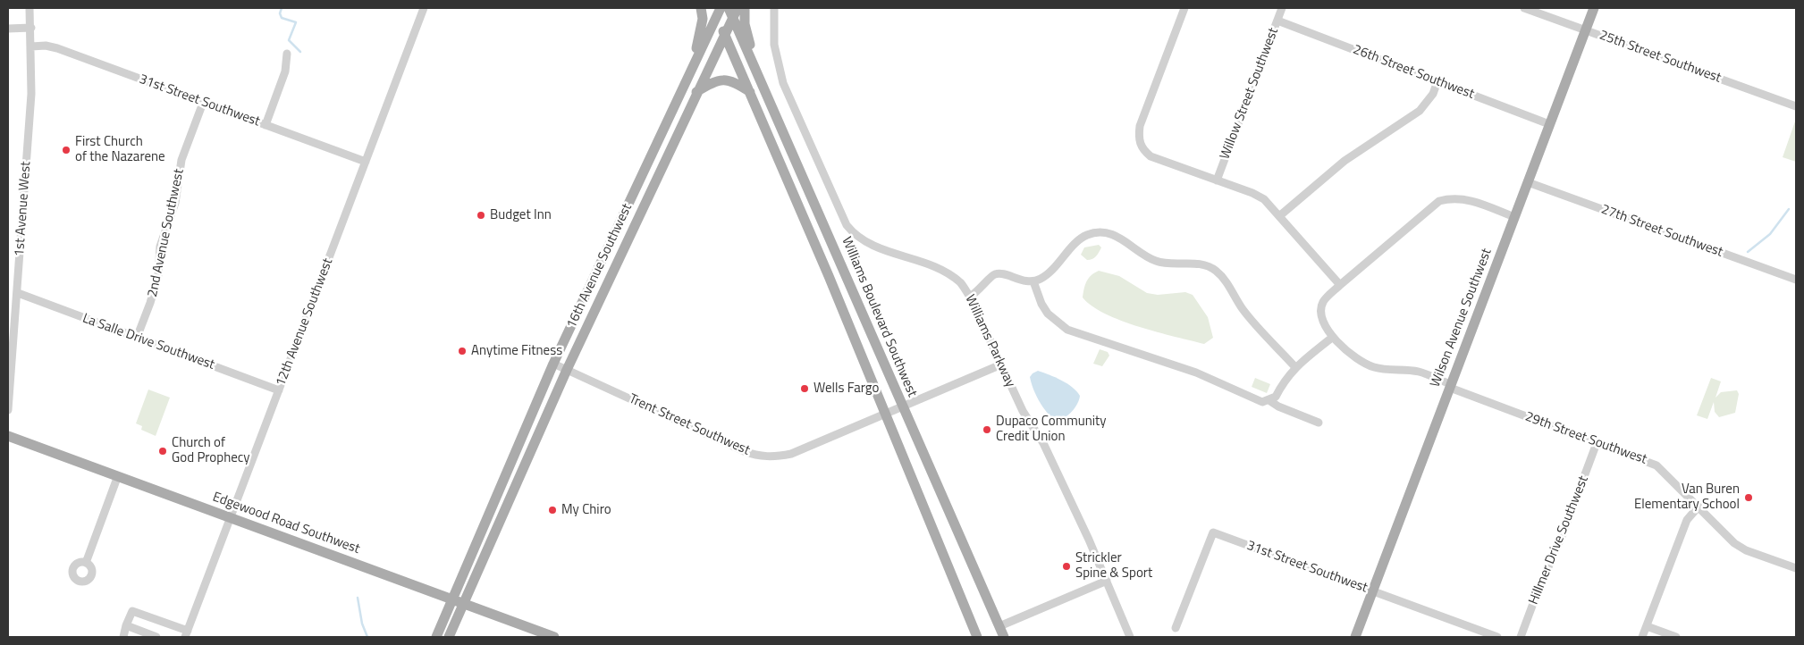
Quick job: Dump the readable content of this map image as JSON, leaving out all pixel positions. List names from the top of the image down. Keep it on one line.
{"streets":{"main road":["16th Avenue Southwest","Williams Boulevard Southwest","Wilson Avenue Southwest","Edgewood Road Southwest"],"street":["25th Street Southwest","26th Street Southwest","Willow Street Southwest","31st Street Southwest","1st Avenue West","27th Street Southwest","2nd Avenue Southwest","12th Avenue Southwest","Williams Parkway","La Salle Drive Southwest","Trent Street Southwest","29th Street Southwest","Hillmer Drive Southwest"]},"crossings":[["25th Street Southwest","Wilson Avenue Southwest"],["26th Street Southwest","Willow Street Southwest"],["26th Street Southwest","Wilson Avenue Southwest"],["31st Street Southwest","1st Avenue West"],["31st Street Southwest","2nd Avenue Southwest"],["31st Street Southwest","Wilson Avenue Southwest"],["31st Street Southwest","12th Avenue Southwest"],["1st Avenue West","La Salle Drive Southwest"],["27th Street Southwest","Wilson Avenue Southwest"],["2nd Avenue Southwest","La Salle Drive Southwest"],["16th Avenue Southwest","Williams Boulevard Southwest"],["16th Avenue Southwest","Trent Street Southwest"],["16th Avenue Southwest","Edgewood Road Southwest"],["Williams Boulevard Southwest","Trent Street Southwest"],["Wilson Avenue Southwest","29th Street Southwest"],["12th Avenue Southwest","La Salle Drive Southwest"],["12th Avenue Southwest","Edgewood Road Southwest"],["Williams Parkway","Trent Street Southwest"],["29th Street Southwest","Hillmer Drive Southwest"]],"places":["First Church of the Nazarene","Budget Inn","Anytime Fitness","Wells Fargo","Dupaco Community Credit Union","Church of God Prophecy","Van Buren Elementary School","My Chiro","Strickler Spine & Sport"]}
